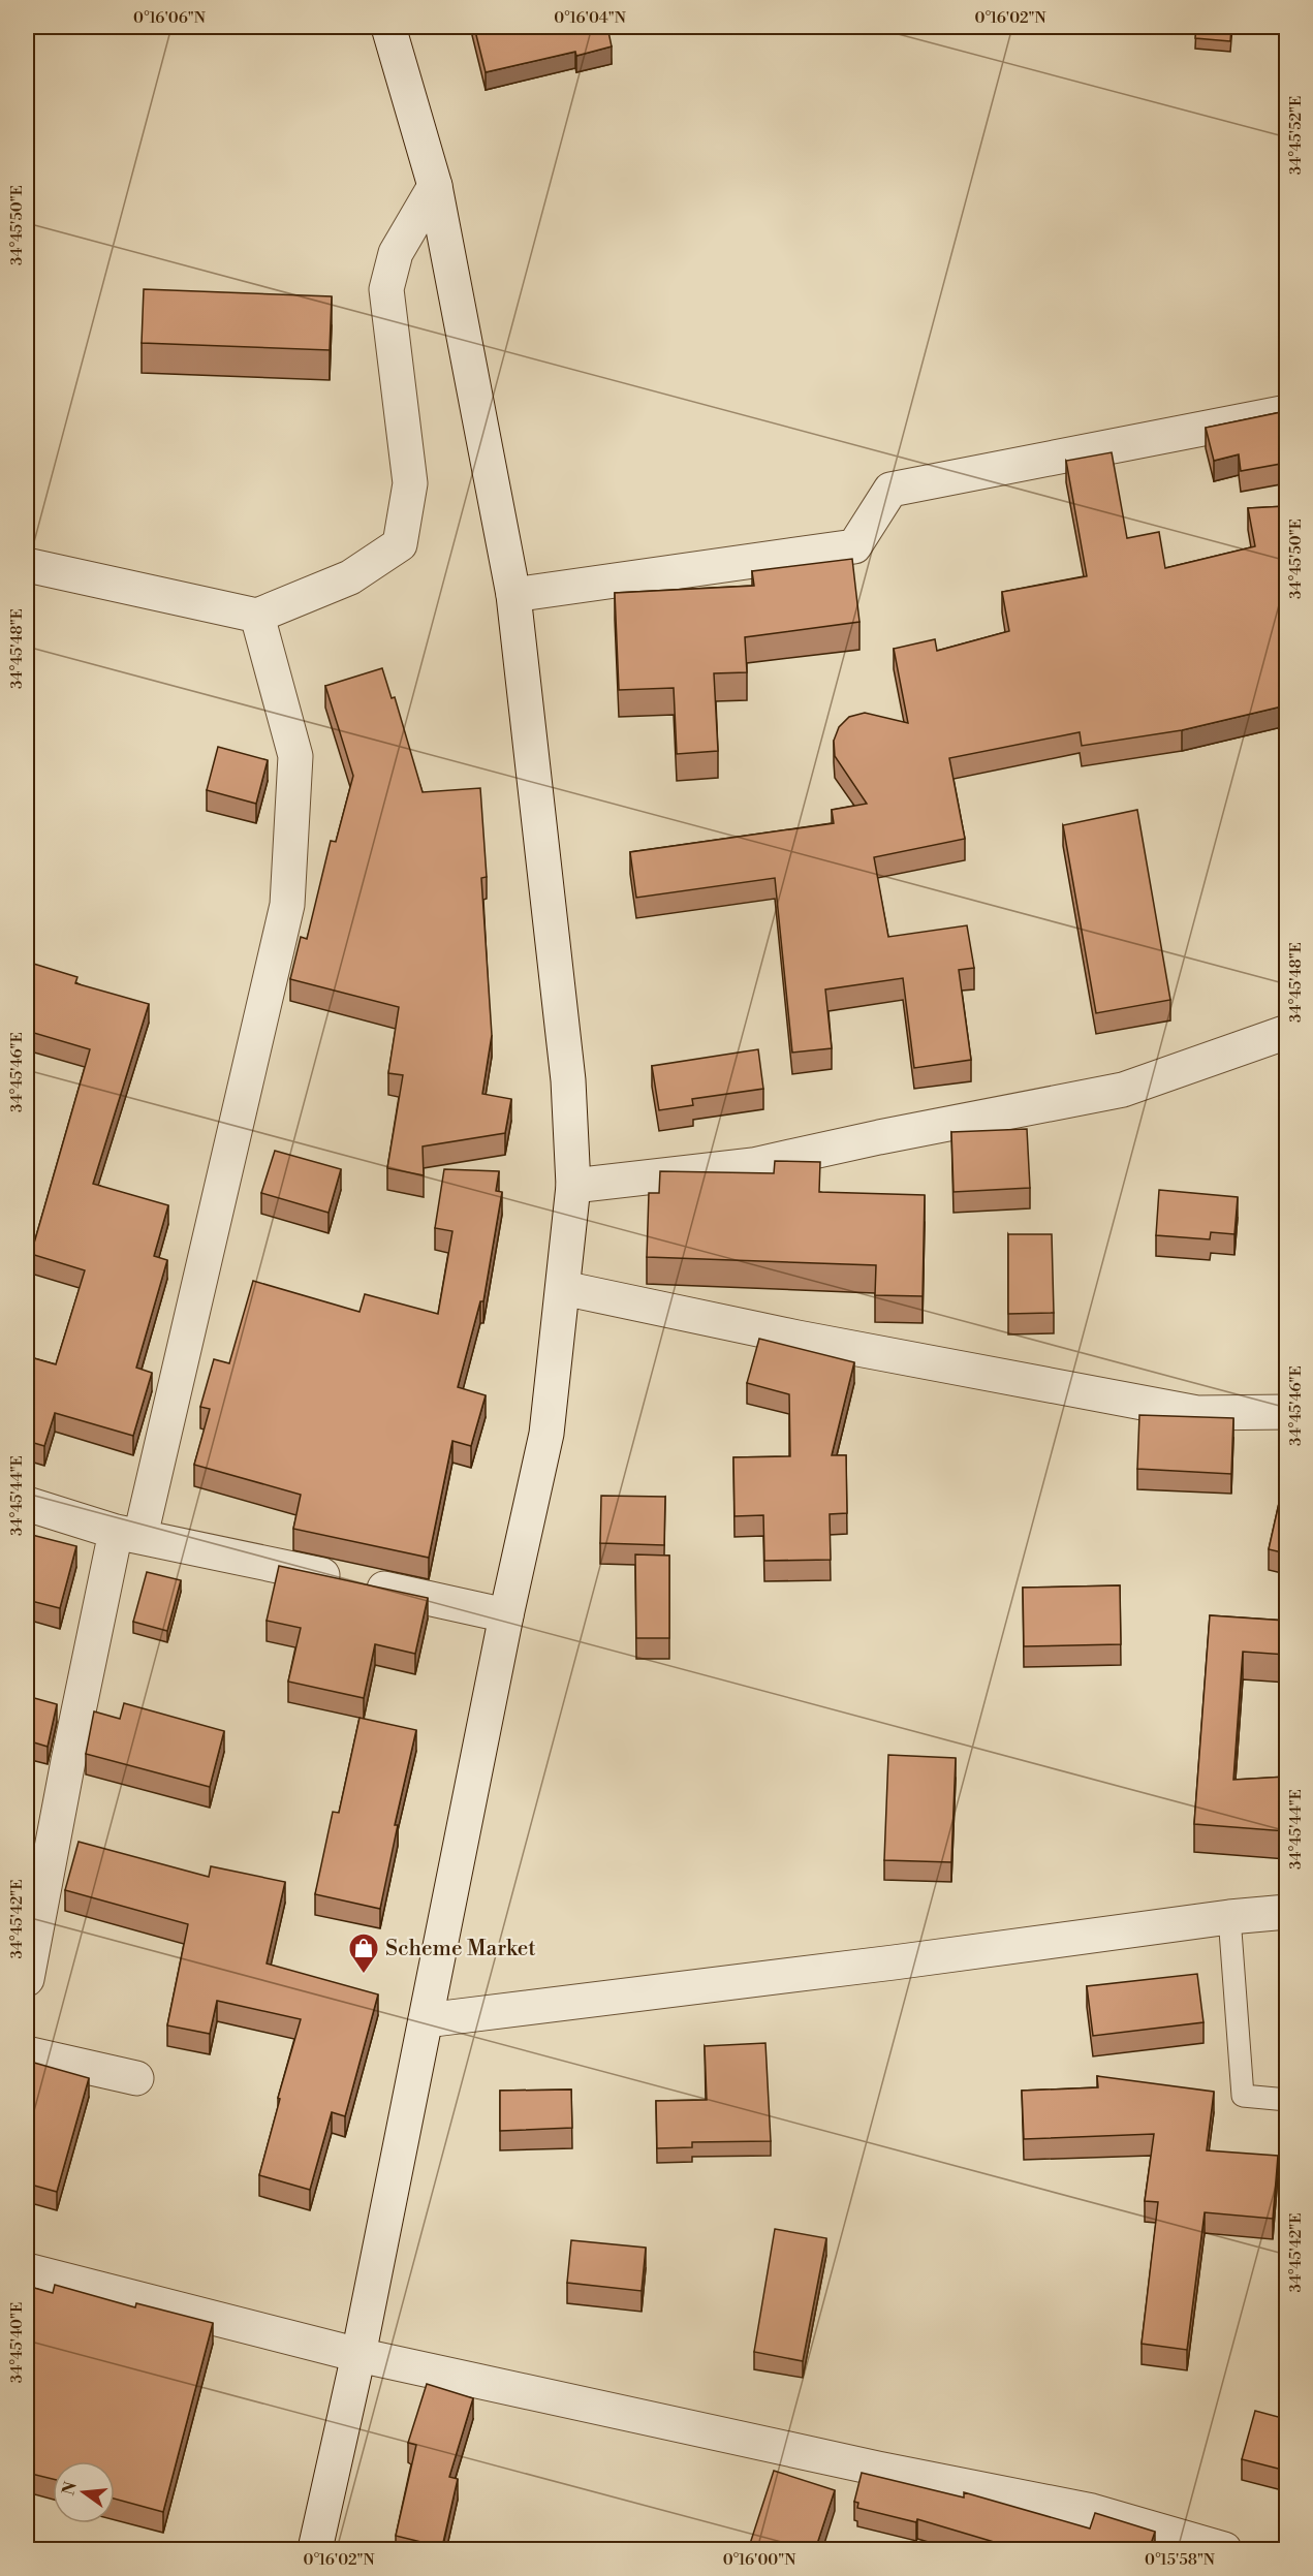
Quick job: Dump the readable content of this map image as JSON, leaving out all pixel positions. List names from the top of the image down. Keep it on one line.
{"places":{"shop":["Scheme Market"]},"north":"left","coordinates":["0°16'06\"N","0°16'04\"N","0°16'02\"N","34°45'52\"E","34°45'50\"E","34°45'48\"E","34°45'46\"E","34°45'44\"E","34°45'42\"E","34°45'40\"E","0°16'00\"N","0°15'58\"N"]}
